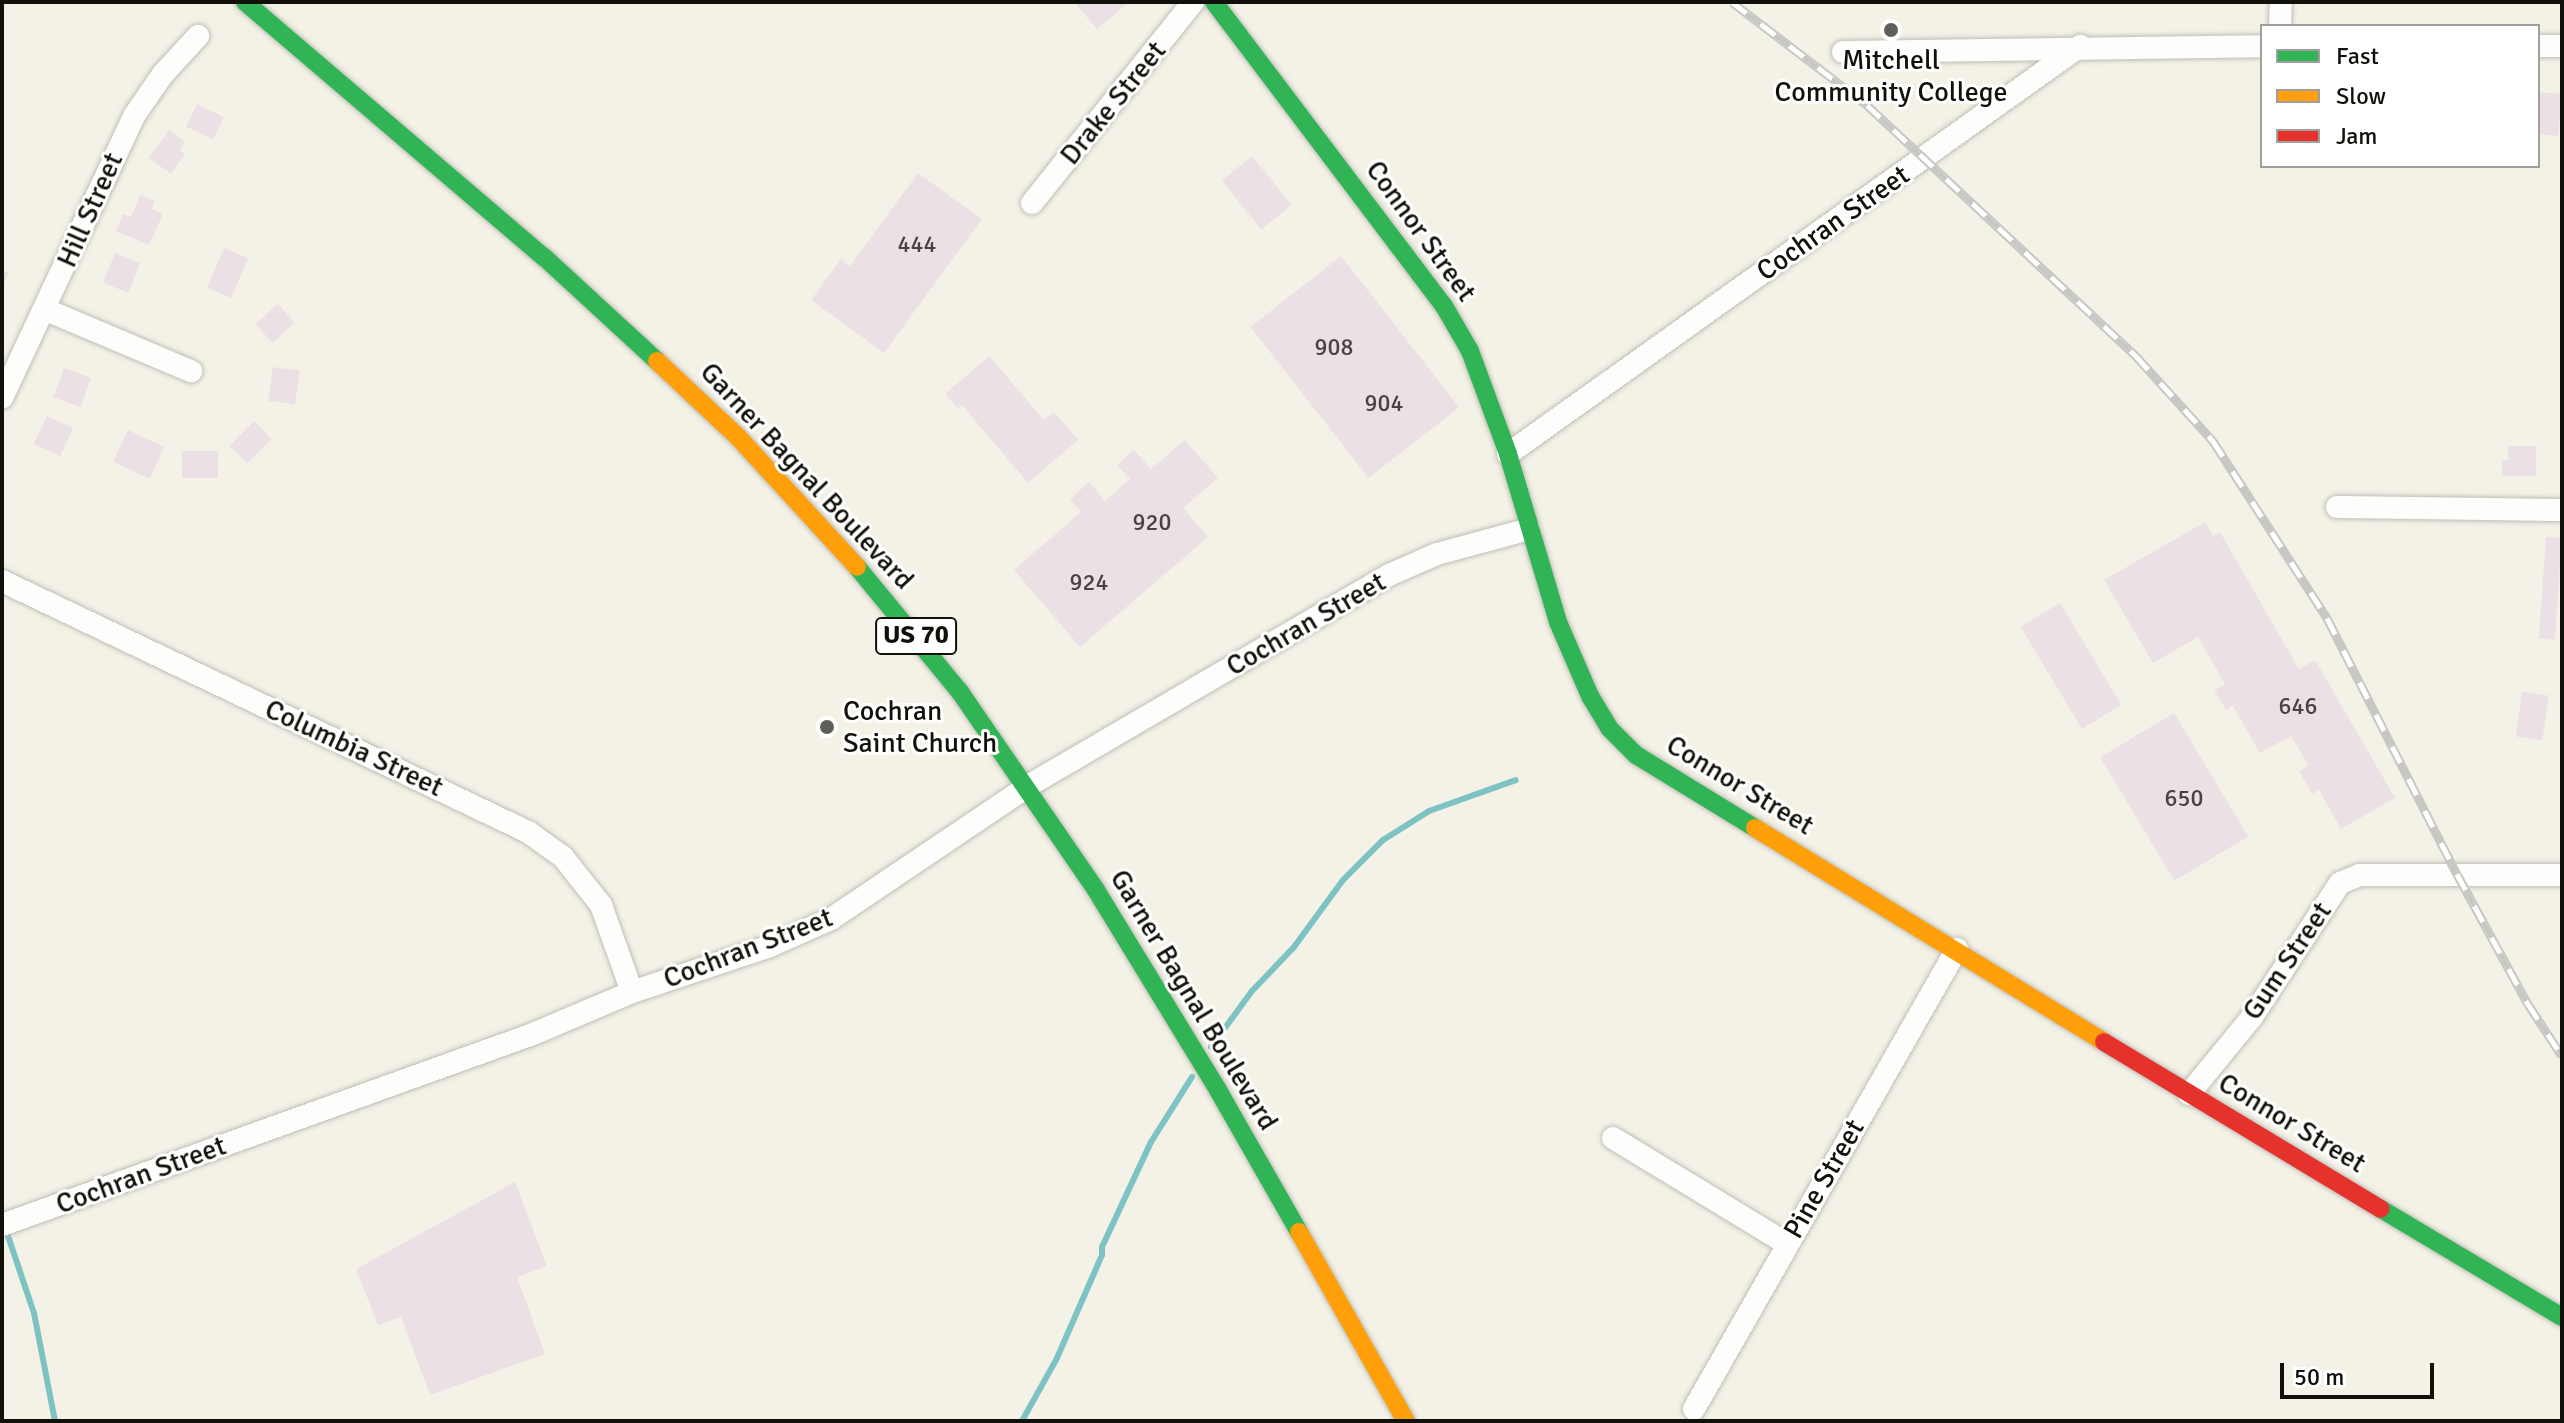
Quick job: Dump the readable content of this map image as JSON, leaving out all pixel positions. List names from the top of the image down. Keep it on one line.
{"streets":{"main road":["Connor Street","Garner Bagnal Boulevard","US 70"],"street":["Drake Street","Hill Street","Cochran Street","Columbia Street","Gum Street","Pine Street"]},"crossings":[["Cochran Street","Connor Street"],["Cochran Street","Garner Bagnal Boulevard"],["Cochran Street","Columbia Street"],["Connor Street","Gum Street"],["Connor Street","Pine Street"]],"places":["Mitchell Community College","Cochran Saint Church"],"house_numbers":["444","908","904","920","924","646","650"],"legend":["Fast","Slow","Jam"],"scale_bar":"50 m"}
